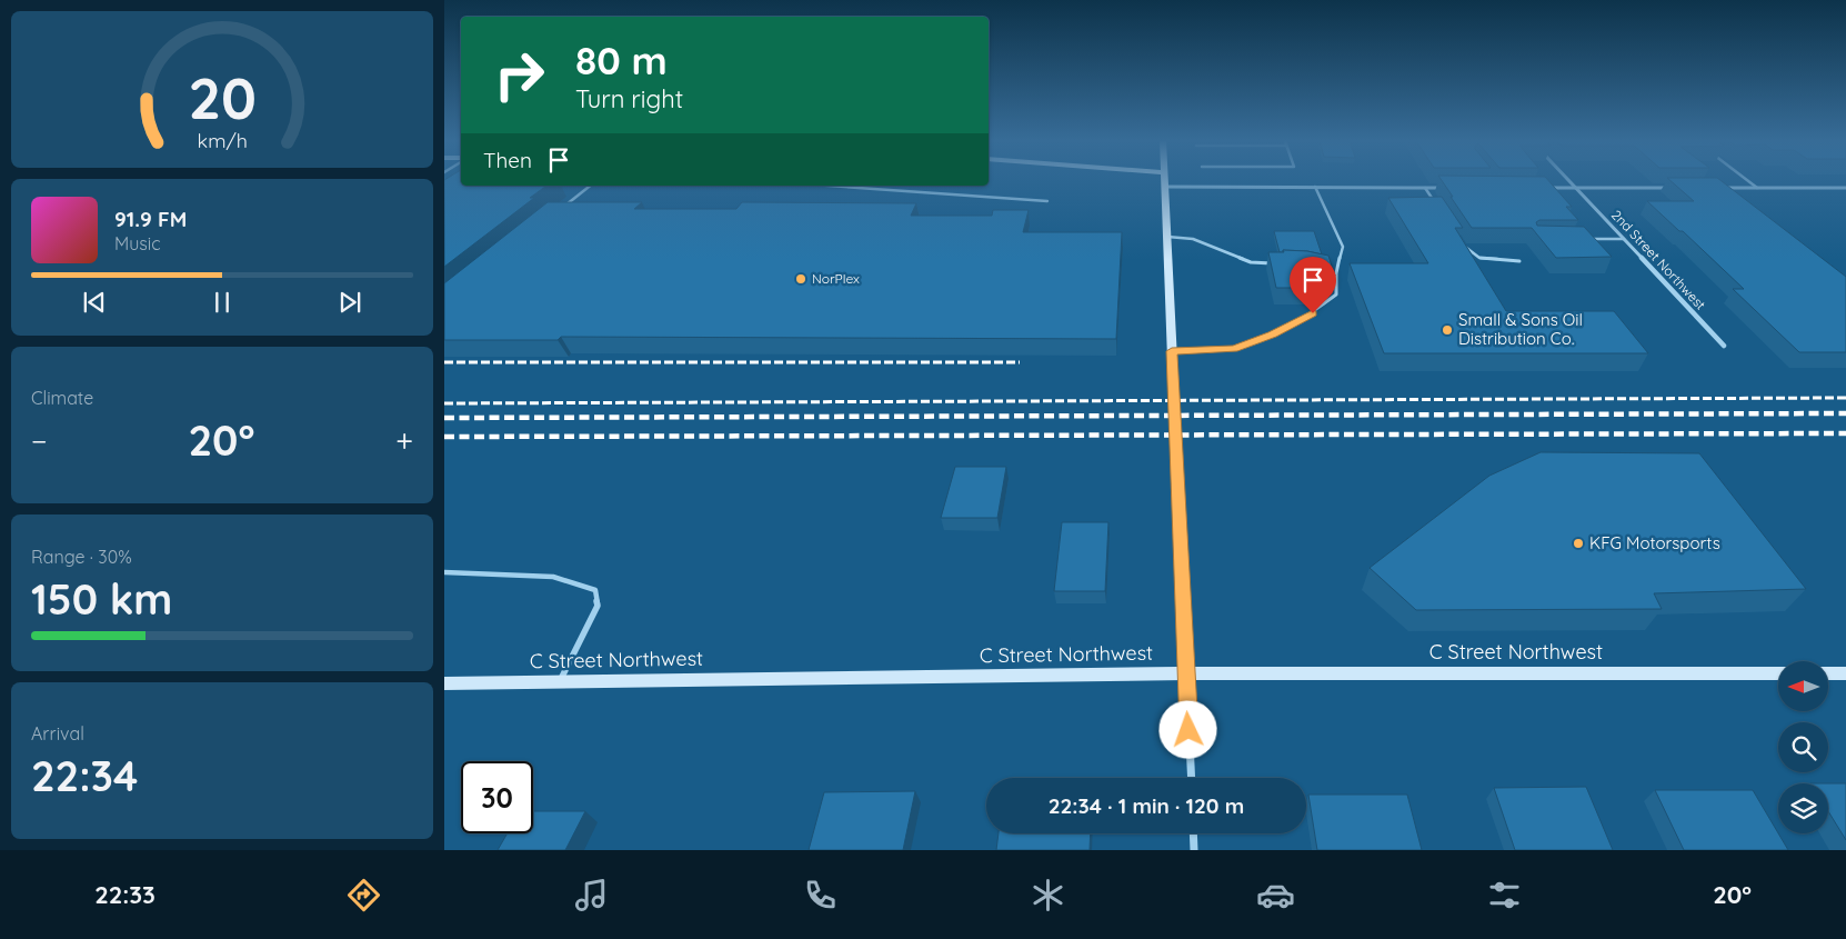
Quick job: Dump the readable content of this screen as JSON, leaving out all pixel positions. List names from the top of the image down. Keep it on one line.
{"streets":{"street":["2nd Street Northwest","C Street Northwest"]},"places":["NorPlex","Small & Sons Oil Distribution Co.","KFG Motorsports"],"north":"left","page":{"turn":["80 m","Turn right"],"then":"Then","song":["91.9 FM","Music"],"tile":["Climate",["Range · 30%","150 km"],["Arrival","22:34"]],"heat":["−","20°","+"],"limit":"30","trip":"22:34 · 1 min · 120 m","tabs":["22:33","20°"],"gauge":["20","km/h"]}}
